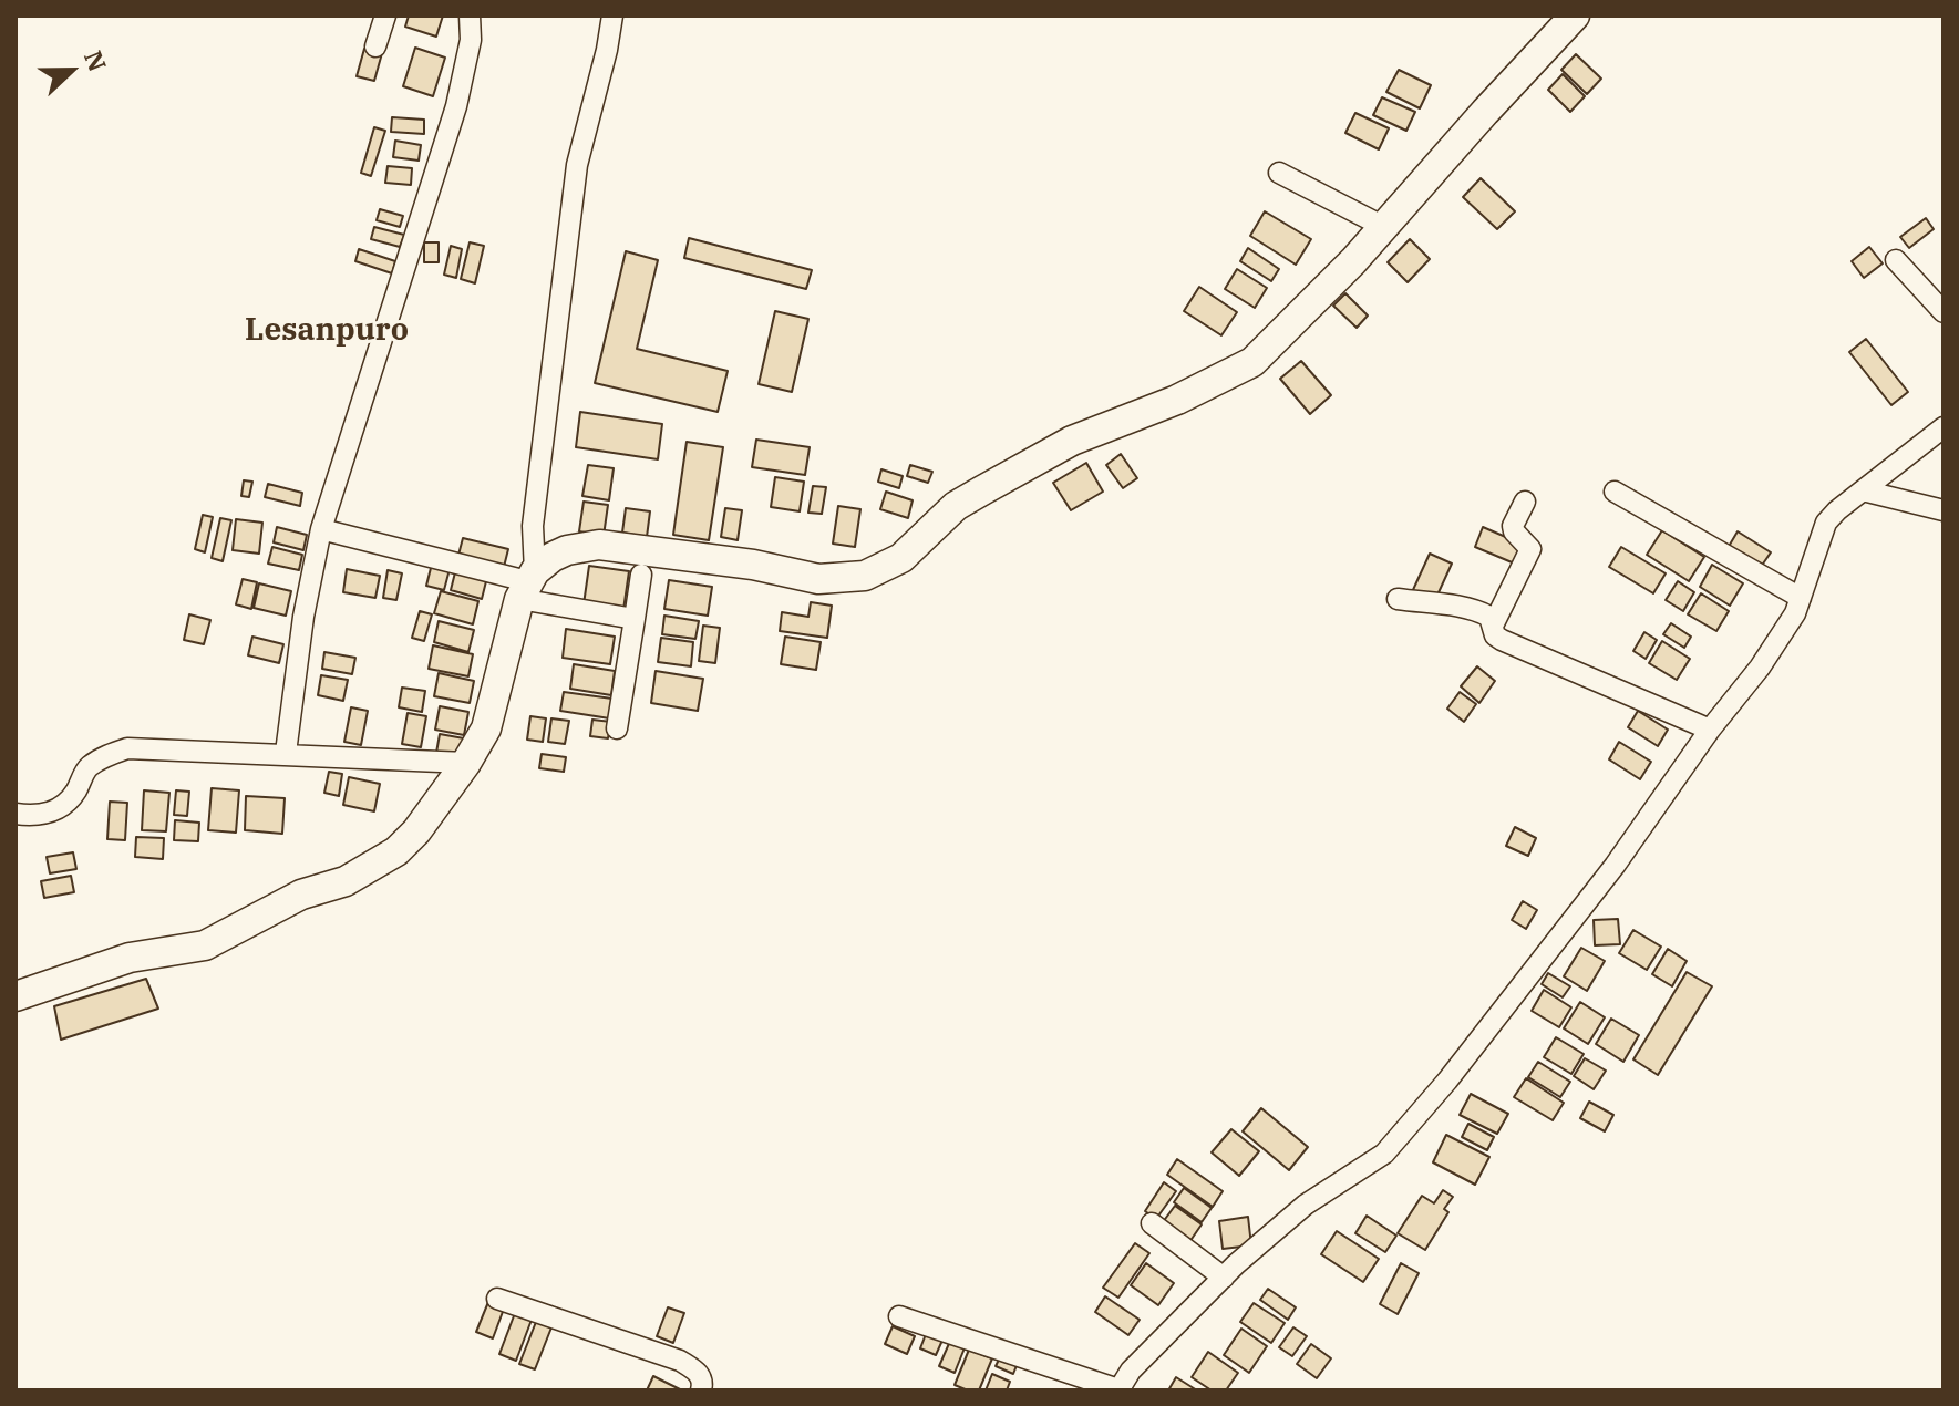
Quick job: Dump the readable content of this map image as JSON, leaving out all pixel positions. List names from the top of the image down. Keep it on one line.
{"districts":["Lesanpuro"],"north":"right"}
